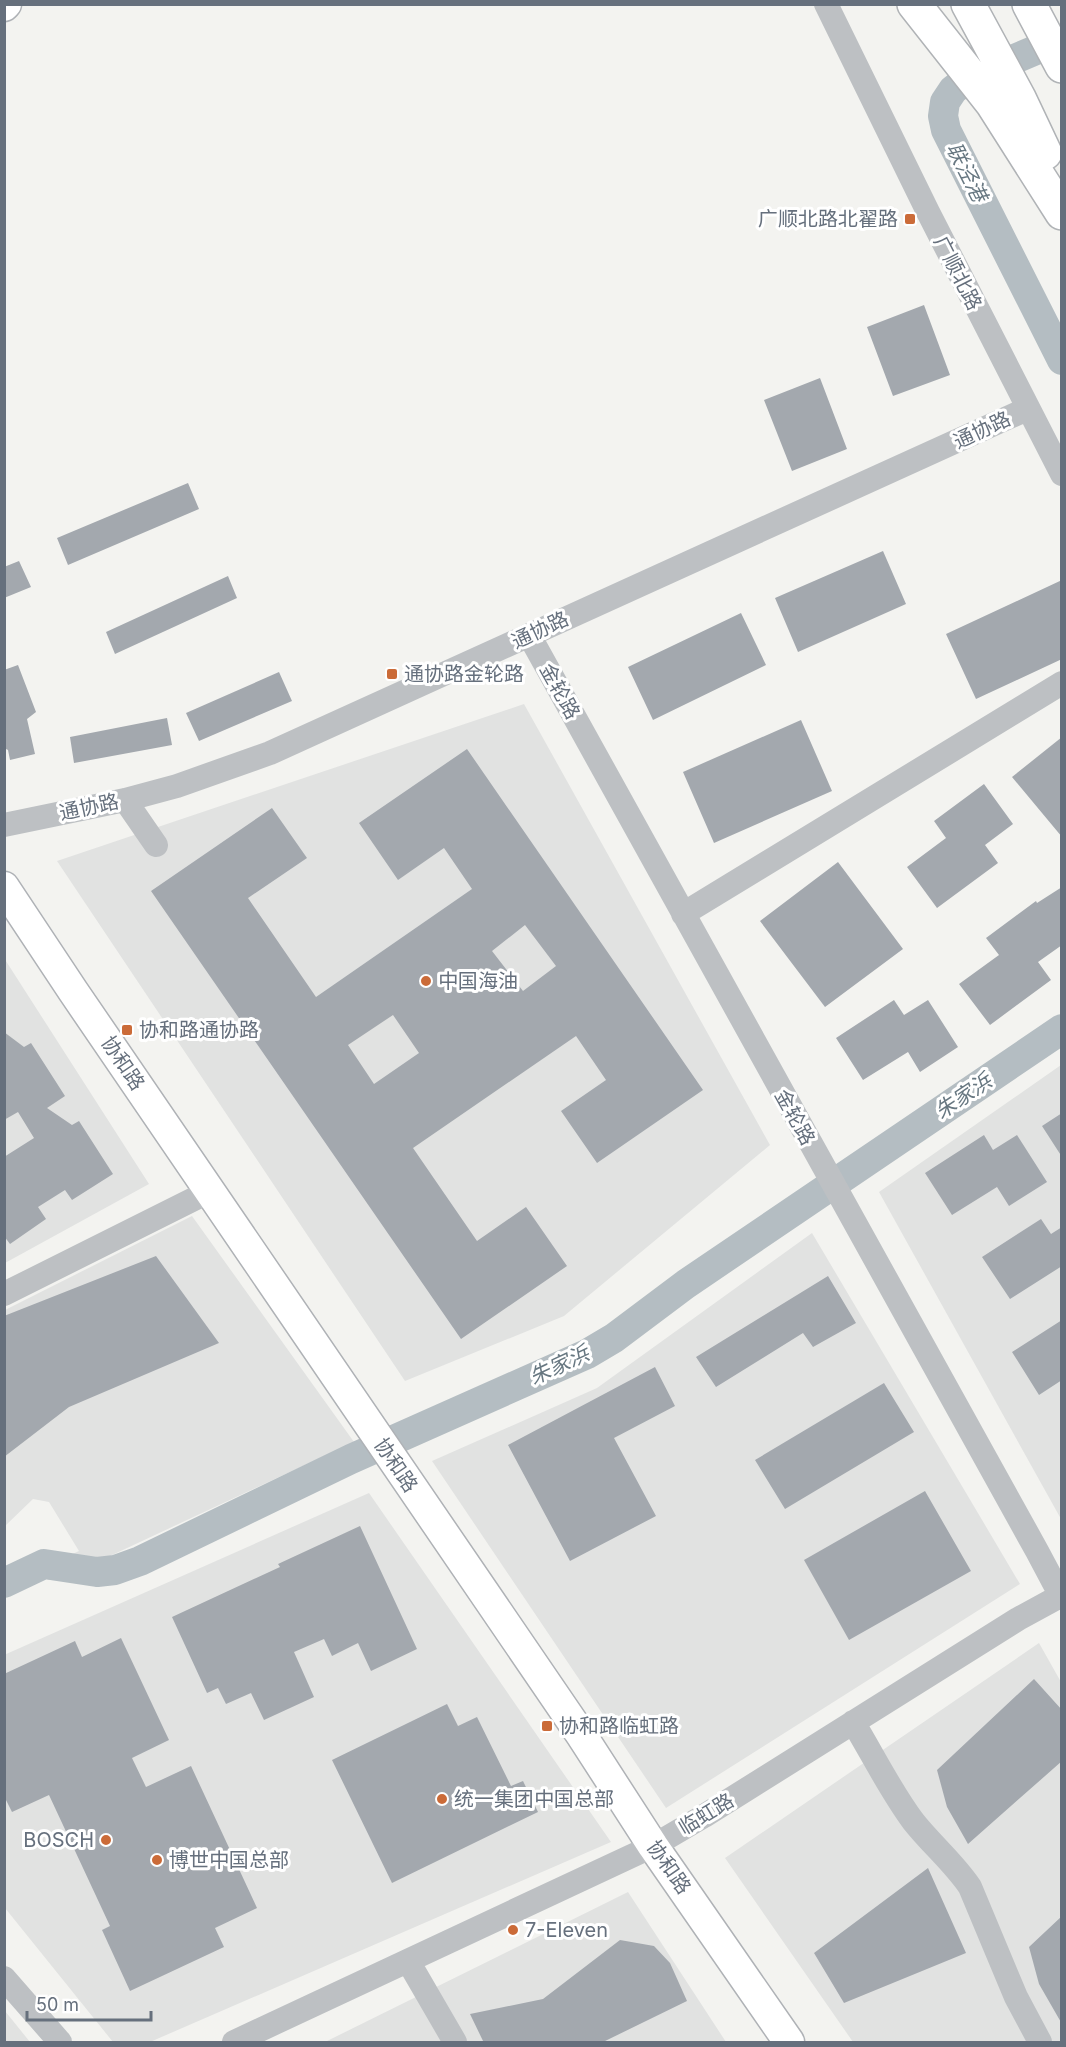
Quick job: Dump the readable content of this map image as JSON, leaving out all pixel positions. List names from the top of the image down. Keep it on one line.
{"streets":{"main road":["协和路"],"street":["广顺北路","通协路","金轮路","临虹路"]},"crossings":[["广顺北路","通协路"],["通协路","金轮路"],["金轮路","临虹路"],["协和路","临虹路"]],"water":["联泾港","朱家浜"],"places":{"transit":["广顺北路北翟路","通协路金轮路","协和路通协路","协和路临虹路"],"other":["中国海油","统一集团中国总部","BOSCH","博世中国总部","7-Eleven"]},"scale_bar":"50 m"}
